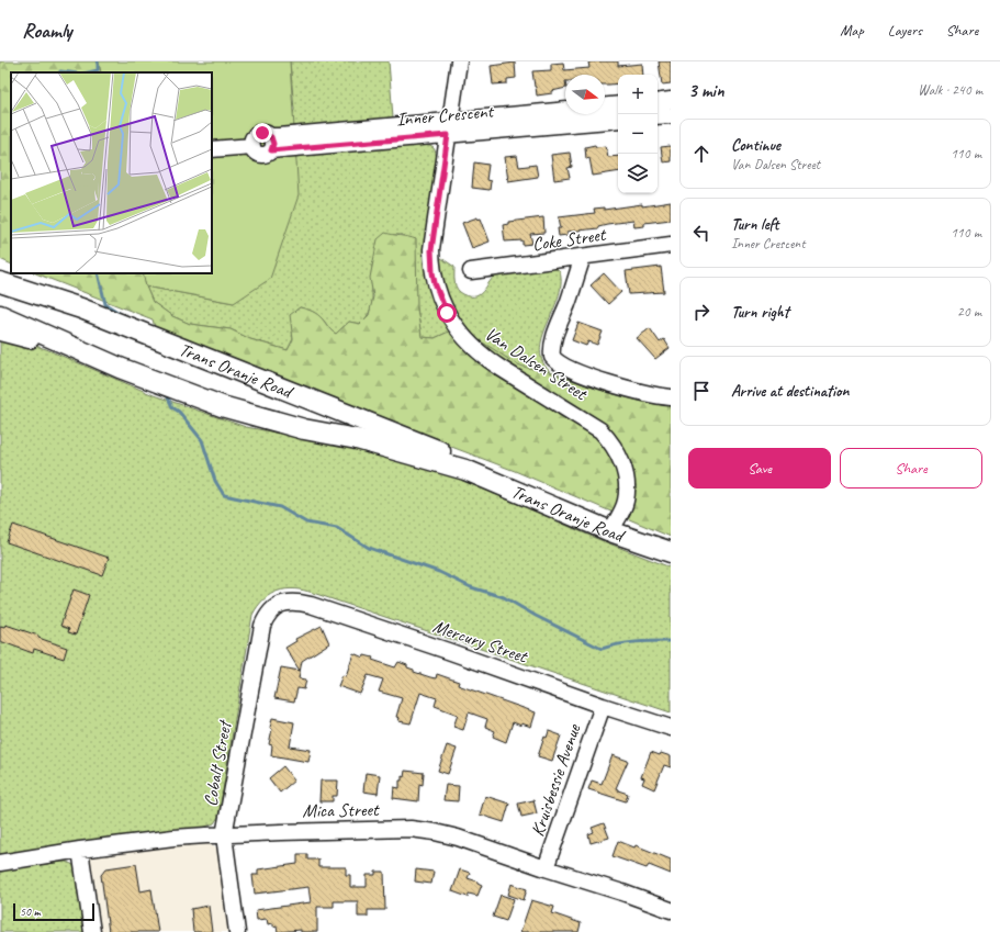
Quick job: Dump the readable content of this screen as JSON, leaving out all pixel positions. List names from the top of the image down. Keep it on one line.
{"streets":{"main road":["Trans Oranje Road"],"street":["Inner Crescent","Coke Street","Van Dalsen Street","Mercury Street","Cobalt Street","Kruisbessie Avenue","Mica Street"]},"crossings":[["Inner Crescent","Van Dalsen Street"],["Van Dalsen Street","Trans Oranje Road"],["Mercury Street","Cobalt Street"],["Mercury Street","Kruisbessie Avenue"],["Cobalt Street","Mica Street"],["Kruisbessie Avenue","Mica Street"]],"scale_bar":"50 m","north":"right","page":{"header":"Roamly","nav":["Map","Layers","Share"],"heading":["3 min","Walk · 240 m"],"map_buttons":["+","−"],"list":[["Continue","Van Dalsen Street","110 m"],["Turn left","Inner Crescent","110 m"],["Turn right","20 m"],"Arrive at destination"],"buttons":["Save","Share"],"scale":"50 m"}}
